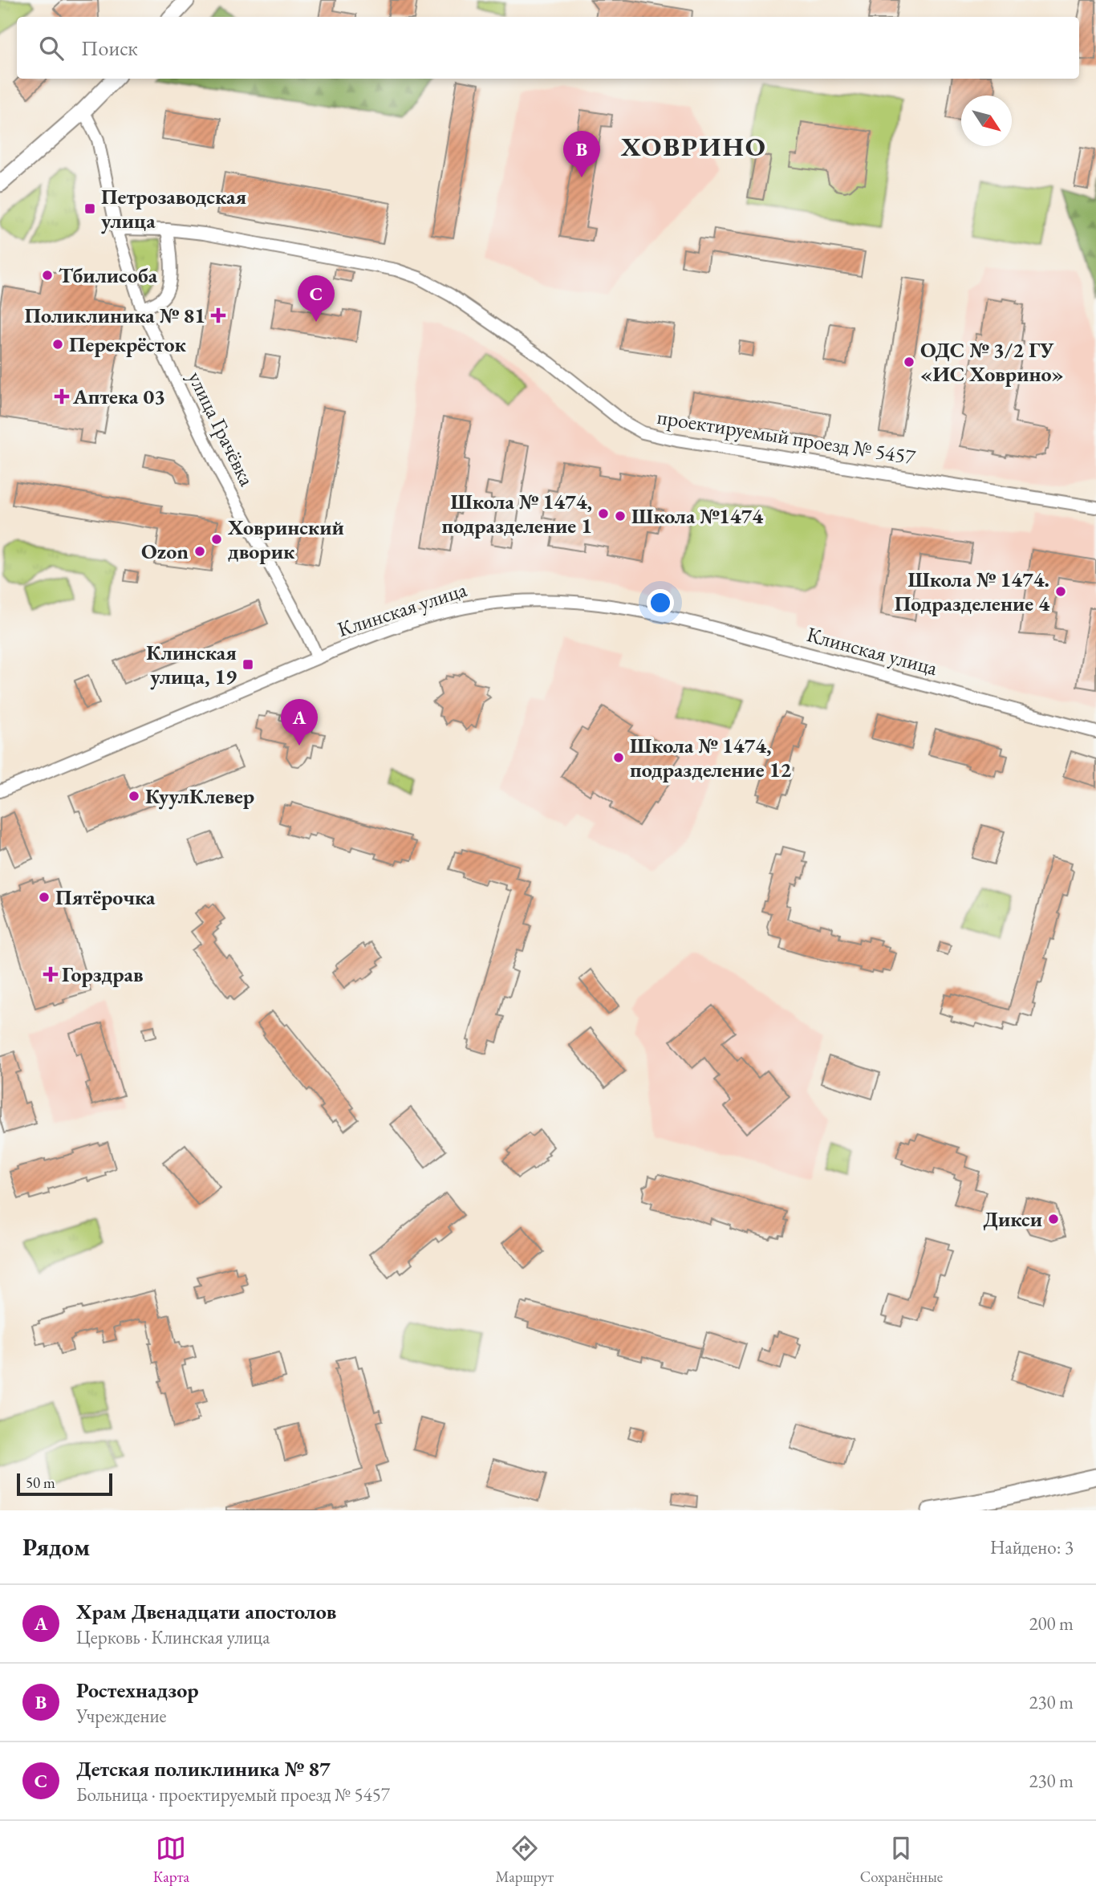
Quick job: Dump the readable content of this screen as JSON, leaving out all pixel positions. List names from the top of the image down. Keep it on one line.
{"streets":{"street":["улица Грачёвка","проектируемый проезд № 5457","Клинская улица"]},"crossings":[["улица Грачёвка","проектируемый проезд № 5457"],["улица Грачёвка","Клинская улица"]],"districts":["ХОВРИНО"],"places":{"transit":["Петрозаводская улица","Клинская улица, 19"],"other":["Тбилисоба","Перекрёсток","ОДС № 3/2 ГУ «ИС Ховрино»","Школа № 1474, подразделение 1","Школа №1474","Ховринский дворик","Ozon","Школа № 1474. Подразделение 4","Школа № 1474, подразделение 12","КуулКлевер","Пятёрочка","Дикси"],"health":["Поликлиника № 81","Аптека 03","Горздрав"]},"scale_bar":"50 m","north":"bottom right","page":{"search":"Поиск","pins":["B","C","A"],"scale":"50 m","heading":["Рядом","Найдено: 3"],"list":[{"mark":"A","name":"Храм Двенадцати апостолов","note":"Церковь · Клинская улица","value":"200 m"},{"mark":"B","name":"Ростехнадзор","note":"Учреждение","value":"230 m"},{"mark":"C","name":"Детская поликлиника № 87","note":"Больница · проектируемый проезд № 5457","value":"230 m"}],"nav":["Карта","Маршрут","Сохранённые"]}}
